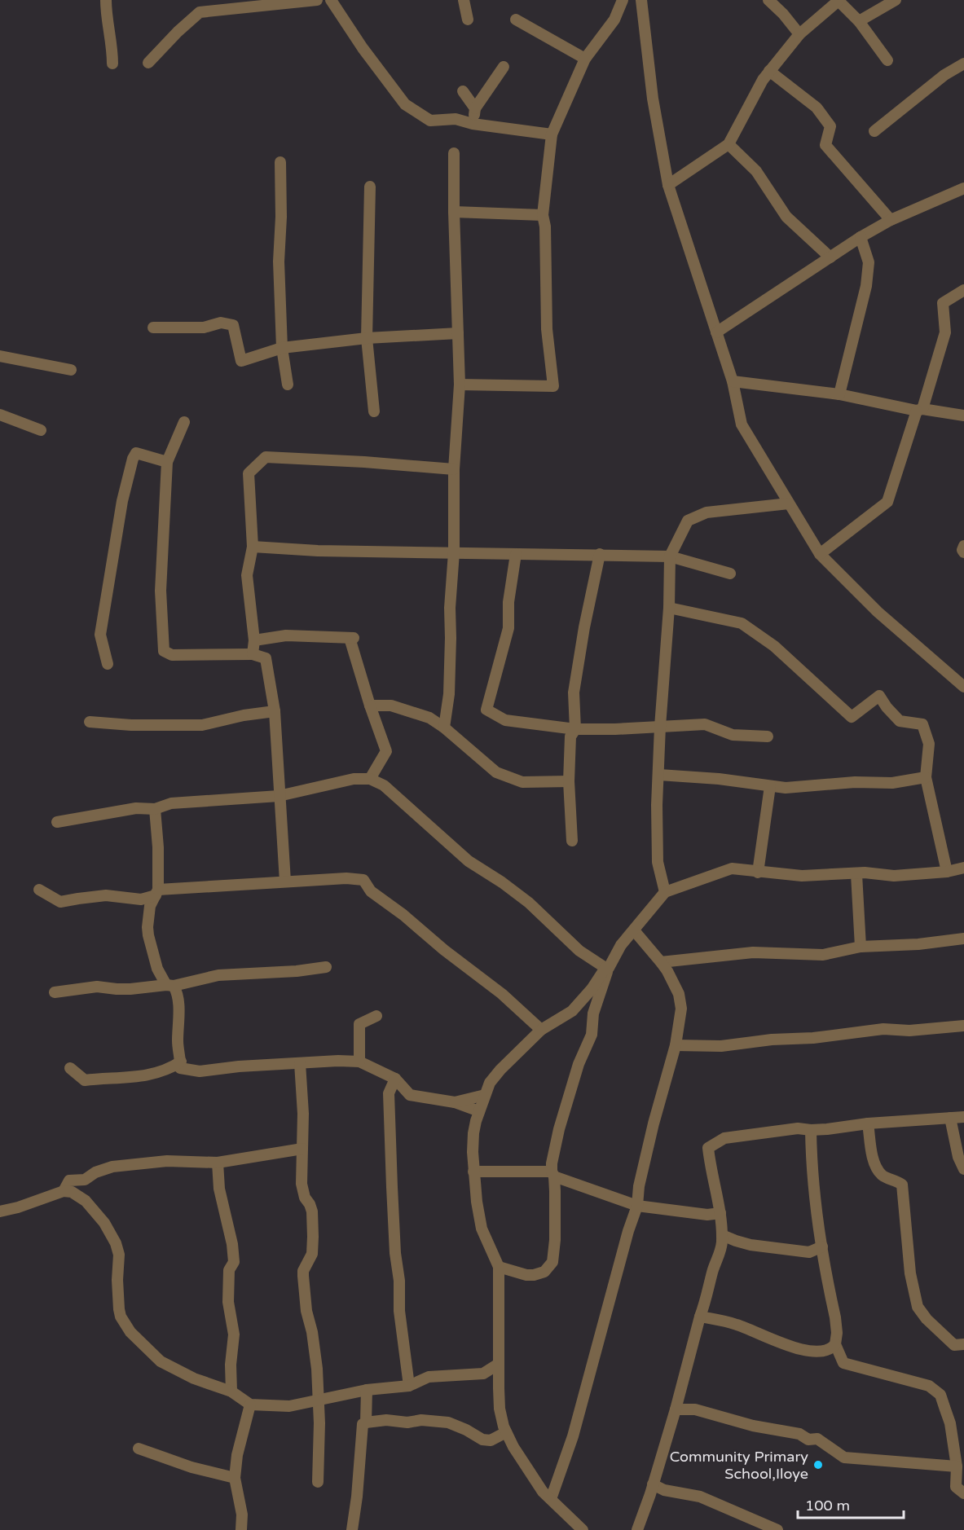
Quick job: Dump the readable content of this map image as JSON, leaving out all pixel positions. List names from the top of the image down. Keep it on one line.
{"places":["Community Primary School,Iloye"],"scale_bar":"100 m"}
